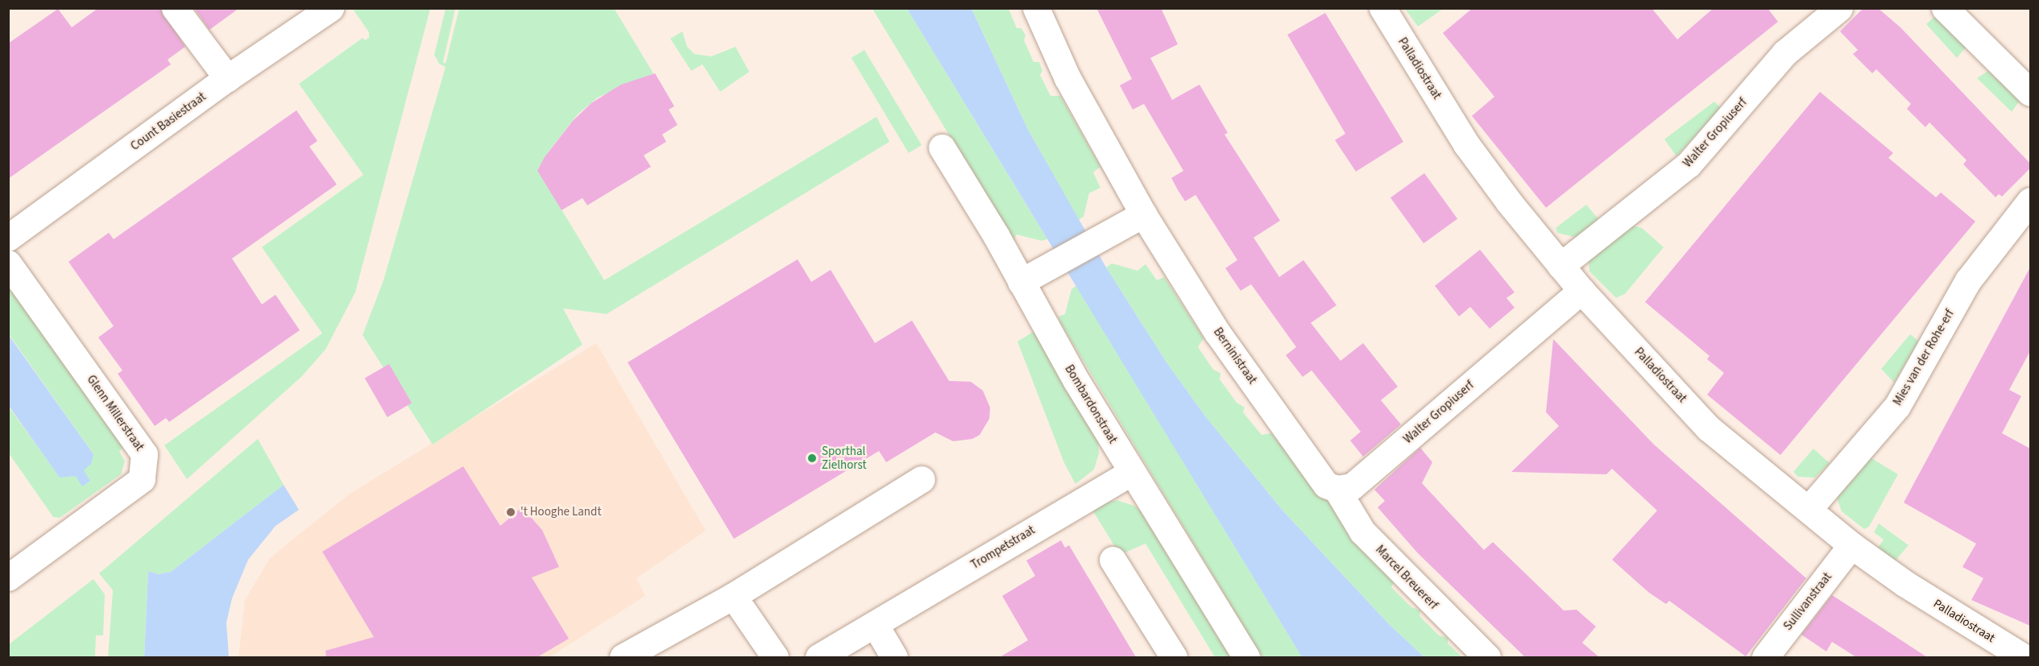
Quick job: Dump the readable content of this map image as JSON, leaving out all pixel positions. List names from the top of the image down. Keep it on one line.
{"streets":{"street":["Palladiostraat","Count Basiestraat","Walter Gropiuserf","Berninistraat","Mies van der Rohe-erf","Bombardonstraat","Glenn Millerstraat","Trompetstraat","Marcel Breuererf","Sullivanstraat"]},"crossings":[["Palladiostraat","Walter Gropiuserf"],["Palladiostraat","Mies van der Rohe-erf"],["Palladiostraat","Sullivanstraat"],["Walter Gropiuserf","Berninistraat"],["Walter Gropiuserf","Marcel Breuererf"],["Berninistraat","Marcel Breuererf"],["Bombardonstraat","Trompetstraat"]],"places":["Sporthal Zielhorst","'t Hooghe Landt"]}
